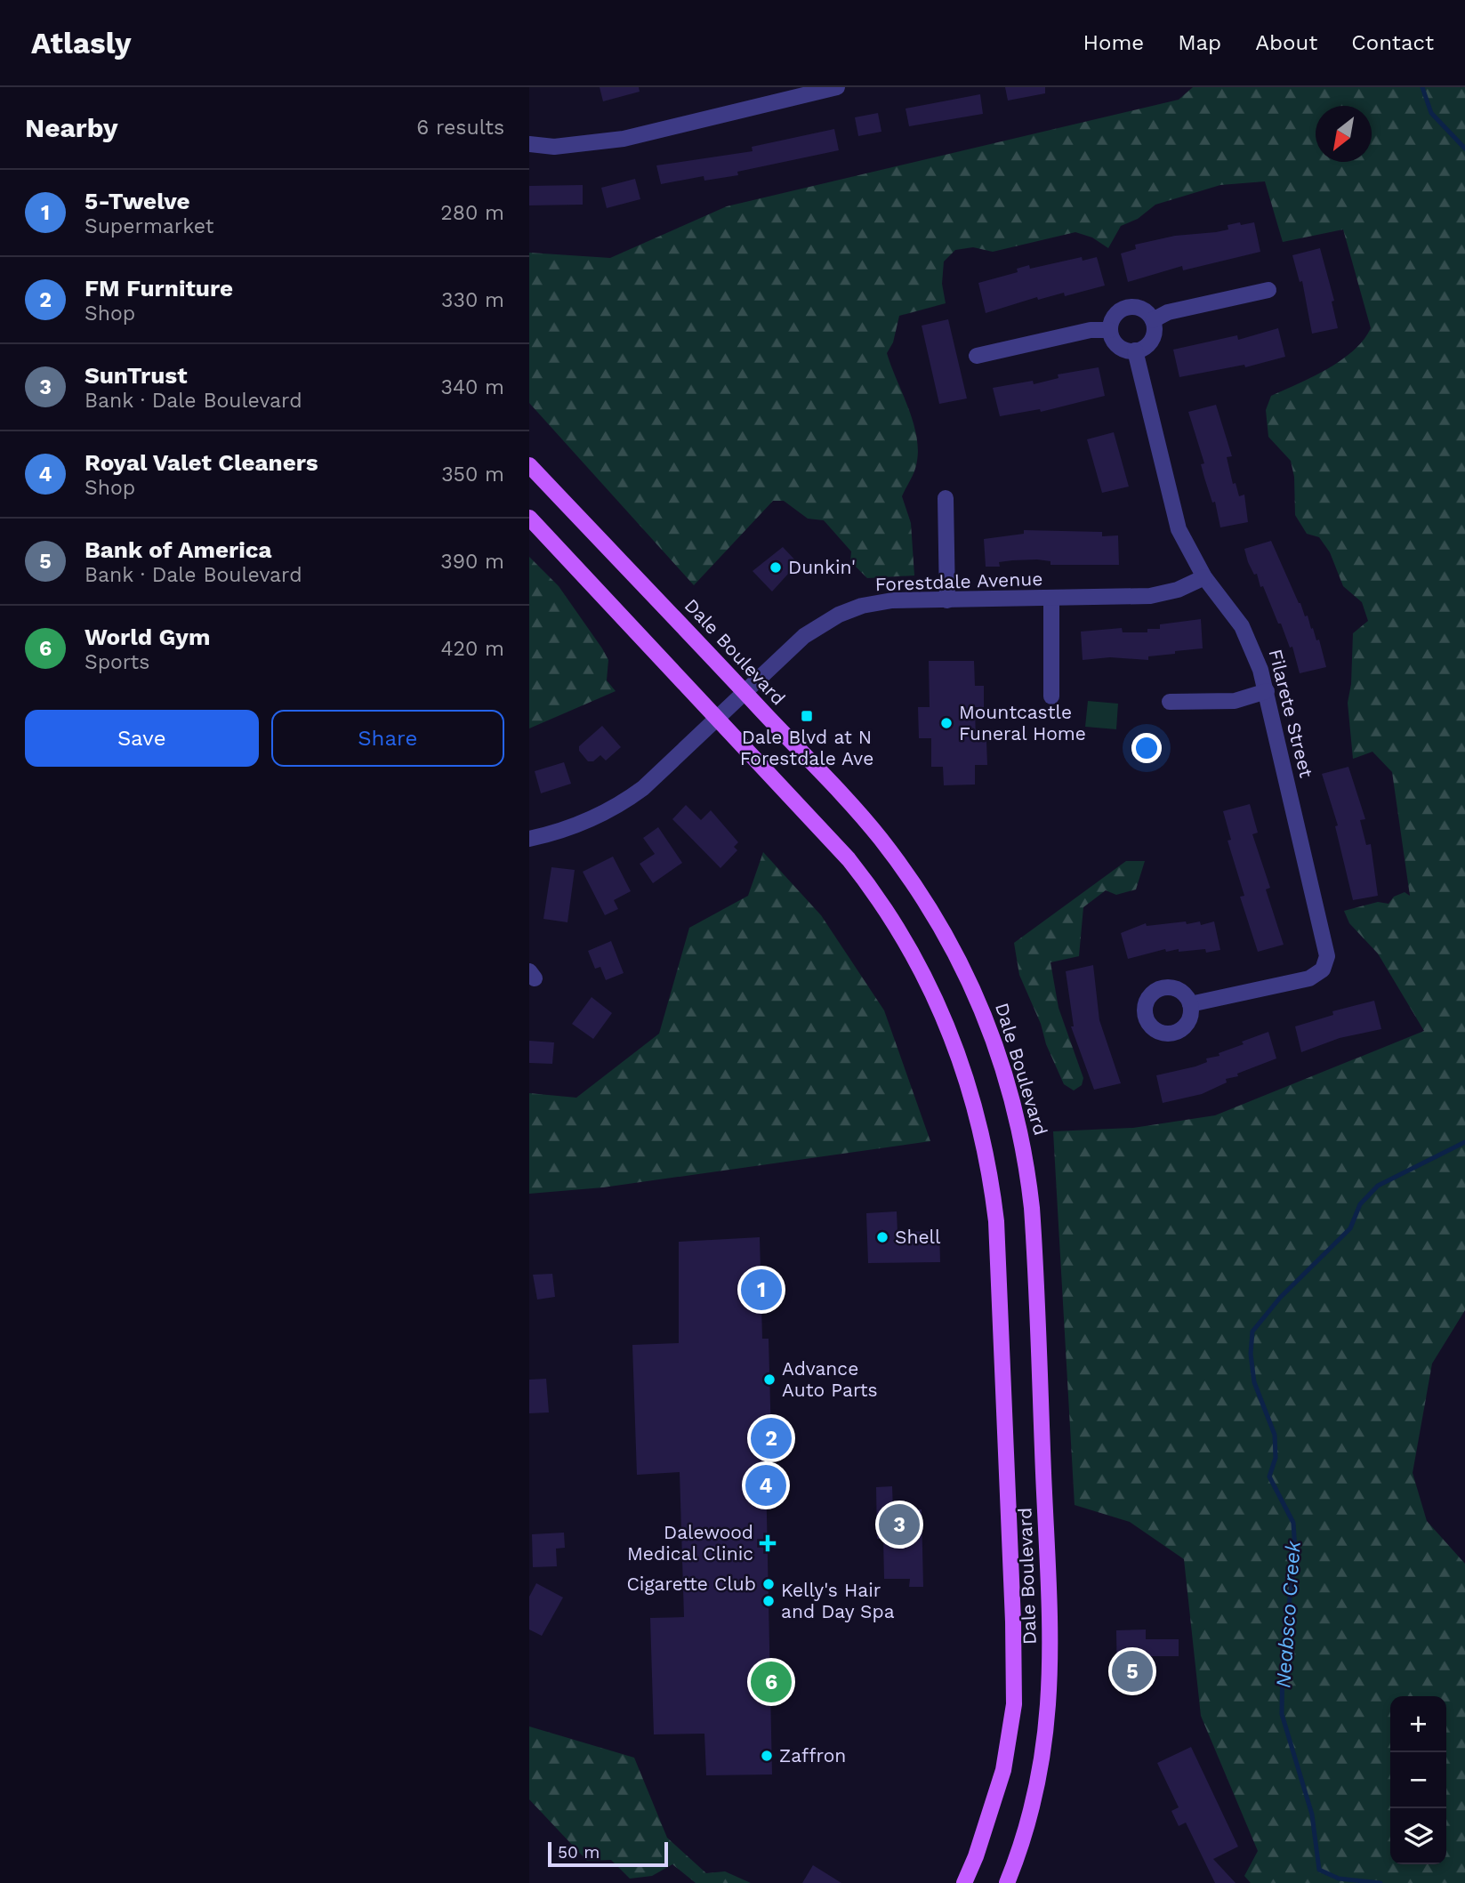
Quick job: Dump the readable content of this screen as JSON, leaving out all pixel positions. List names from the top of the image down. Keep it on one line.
{"streets":{"main road":["Dale Boulevard"],"street":["Forestdale Avenue","Filarete Street"]},"crossings":[["Forestdale Avenue","Dale Boulevard"],["Forestdale Avenue","Filarete Street"]],"water":["Neabsco Creek"],"places":{"other":["Dunkin'","Mountcastle Funeral Home","Shell","Advance Auto Parts","Cigarette Club","Kelly's Hair and Day Spa","Zaffron"],"transit":["Dale Blvd at N Forestdale Ave"],"health":["Dalewood Medical Clinic"]},"scale_bar":"50 m","north":"bottom left","page":{"header":"Atlasly","nav":["Home","Map","About","Contact"],"heading":["Nearby","6 results"],"list":[{"mark":"1","name":"5-Twelve","note":"Supermarket","value":"280 m"},{"mark":"2","name":"FM Furniture","note":"Shop","value":"330 m"},{"mark":"3","name":"SunTrust","note":"Bank · Dale Boulevard","value":"340 m"},{"mark":"4","name":"Royal Valet Cleaners","note":"Shop","value":"350 m"},{"mark":"5","name":"Bank of America","note":"Bank · Dale Boulevard","value":"390 m"},{"mark":"6","name":"World Gym","note":"Sports","value":"420 m"}],"buttons":["Save","Share"],"pins":["1","2","4","3","5","6"],"map_buttons":["+","−"],"scale":"50 m"}}
